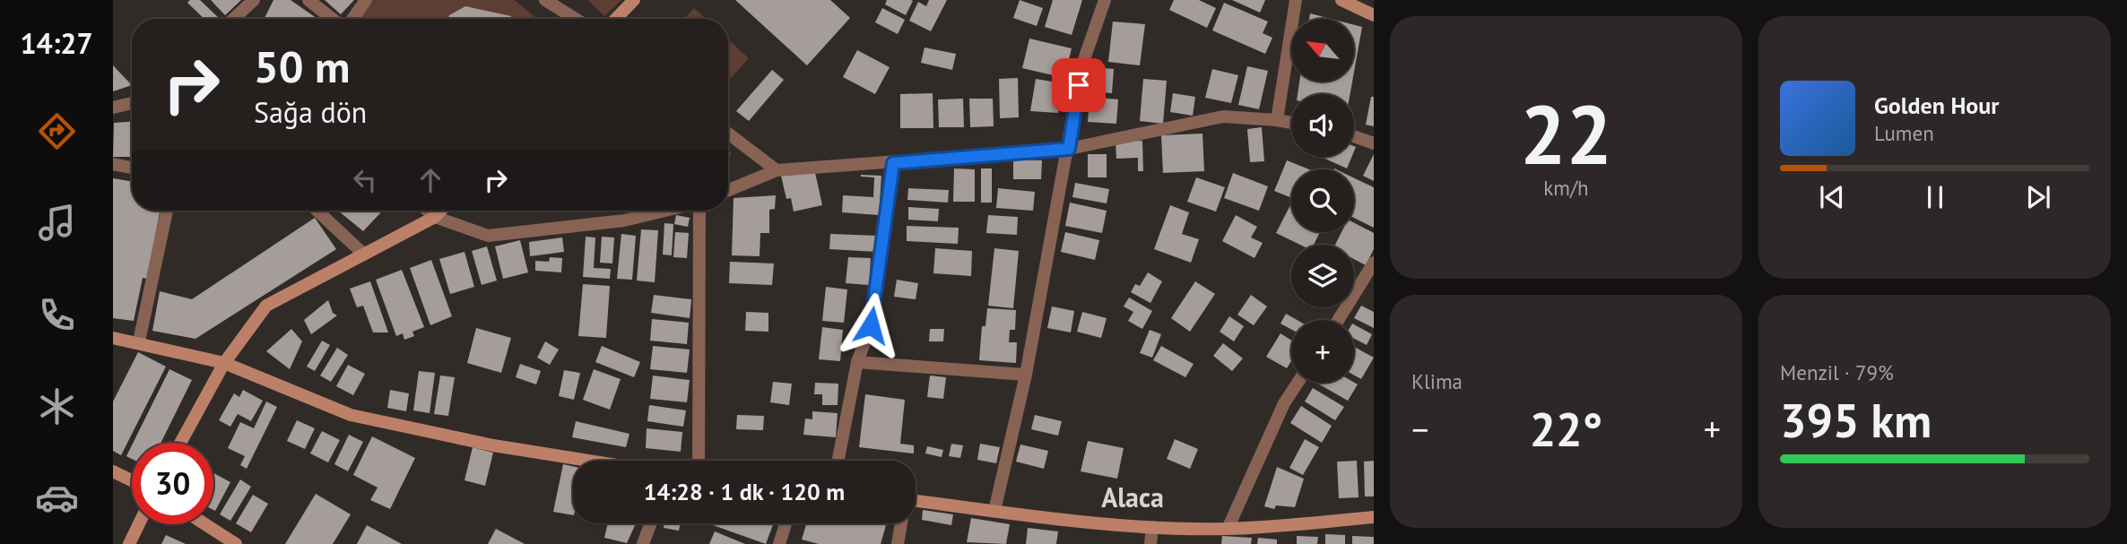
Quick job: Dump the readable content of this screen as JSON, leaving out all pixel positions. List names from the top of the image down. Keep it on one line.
{"districts":["Alaca"],"north":"top left","page":{"tabs":"14:27","tile":[["22","km/h"],"Klima",["Menzil · 79%","395 km"]],"map_buttons":"+","turn":["50 m","Sağa dön"],"song":["Golden Hour","Lumen"],"heat":["−","22°","+"],"limit":"30","trip":"14:28 · 1 dk · 120 m"}}
